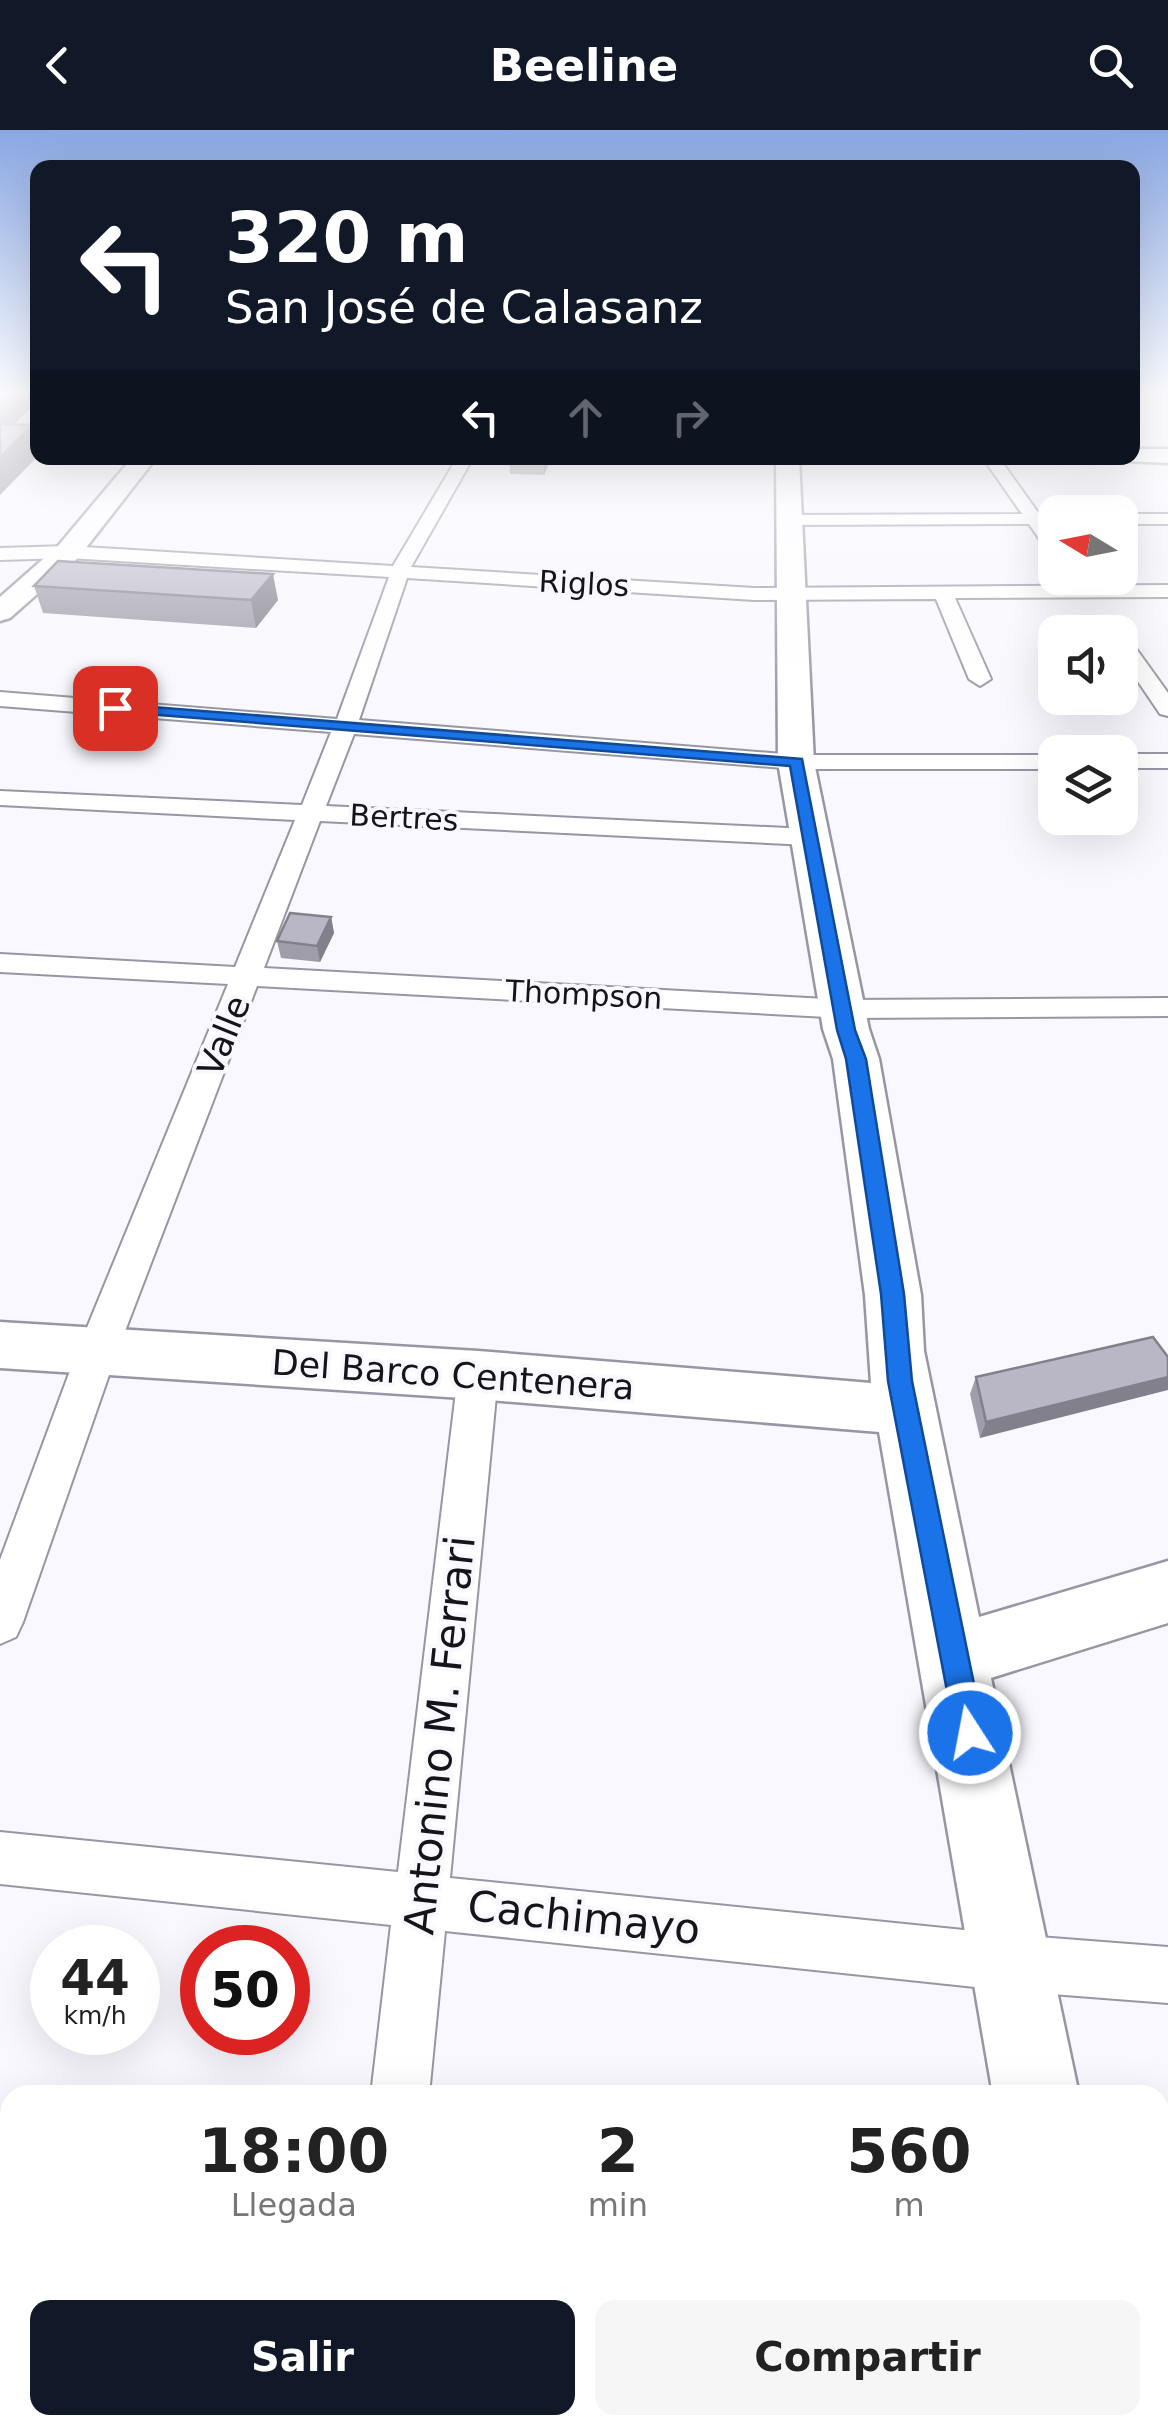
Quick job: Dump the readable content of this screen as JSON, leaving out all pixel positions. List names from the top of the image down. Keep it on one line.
{"streets":{"main road":["Del Barco Centenera"],"street":["Riglos","Bertres","Thompson","Valle","Antonino M. Ferrari","Cachimayo"]},"crossings":[["Riglos","Valle"],["Bertres","Valle"],["Thompson","Valle"],["Valle","Del Barco Centenera"],["Del Barco Centenera","Antonino M. Ferrari"],["Antonino M. Ferrari","Cachimayo"]],"north":"left","page":{"header":"Beeline","turn":["320 m","San José de Calasanz"],"speed":"44 km/h","limit":"50","eta":["18:00","Llegada","2","min","560","m"],"buttons":["Salir","Compartir"]}}
